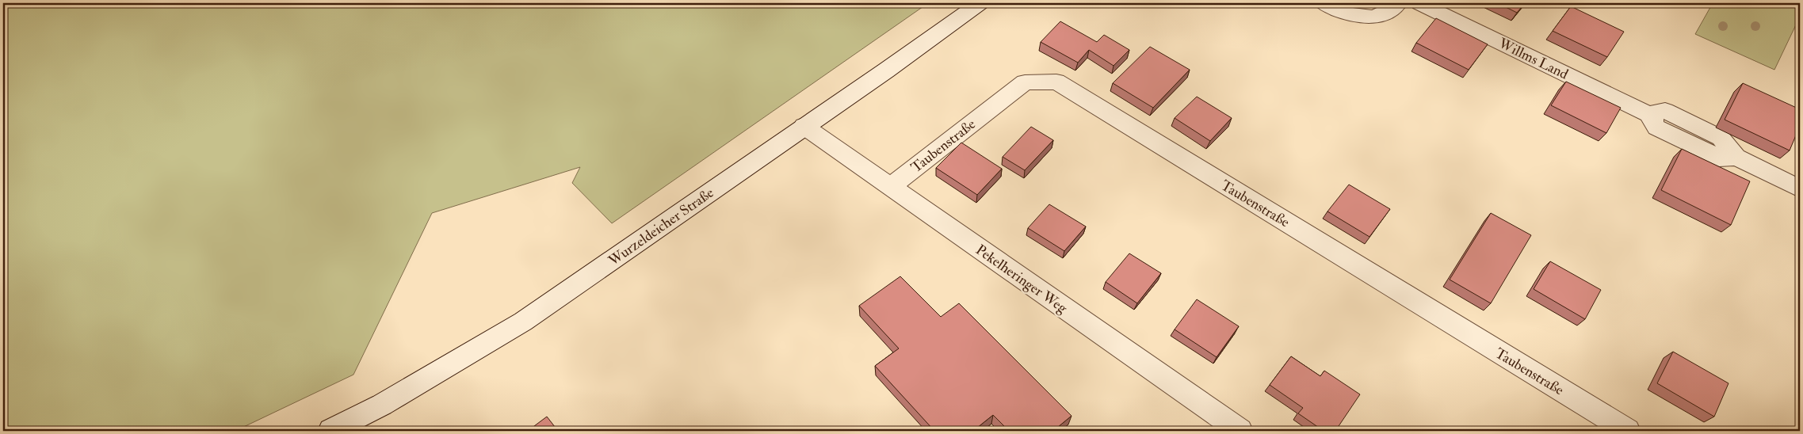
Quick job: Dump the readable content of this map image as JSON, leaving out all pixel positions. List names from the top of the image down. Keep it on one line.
{"streets":{"street":["Willms Land","Taubenstraße","Wurzeldeicher Straße","Pekelheringer Weg"]},"crossings":[["Taubenstraße","Pekelheringer Weg"],["Wurzeldeicher Straße","Pekelheringer Weg"]]}
